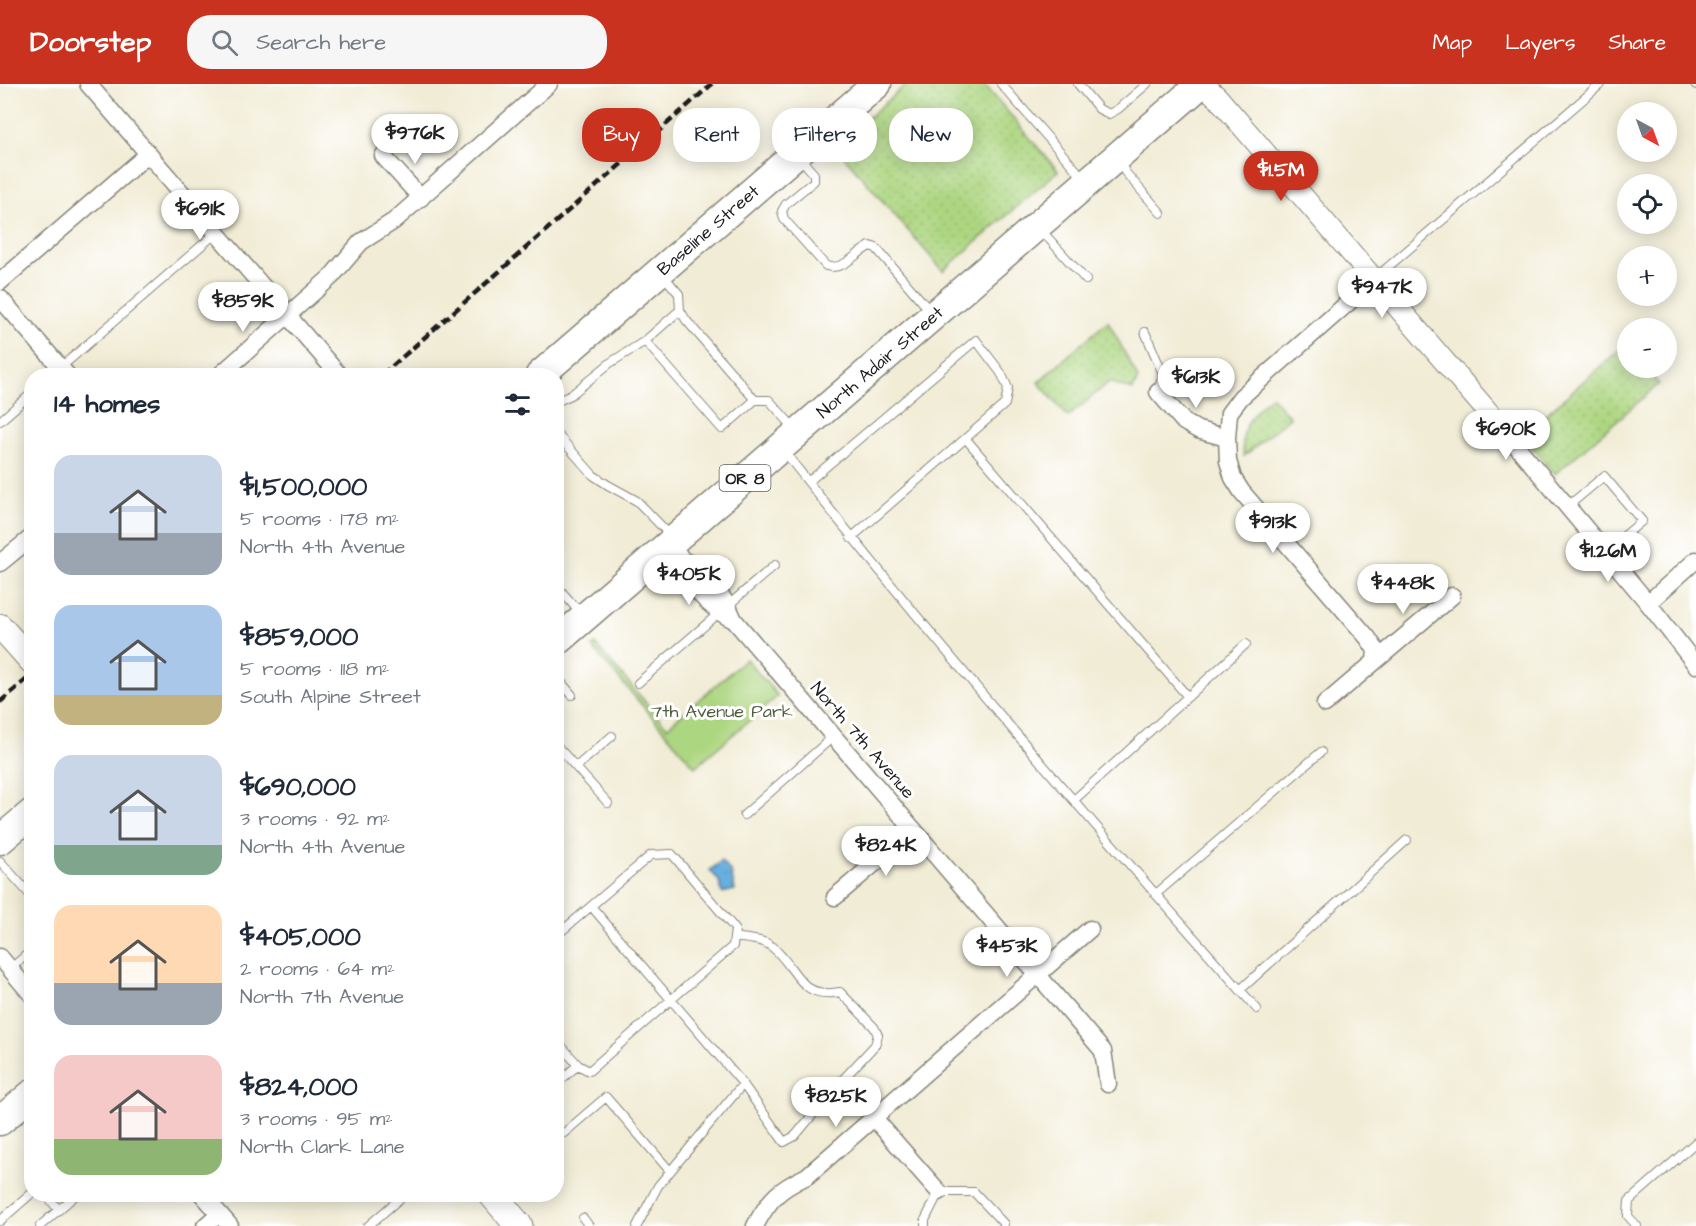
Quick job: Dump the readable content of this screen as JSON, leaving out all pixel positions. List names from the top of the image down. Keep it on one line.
{"streets":{"highway":["Baseline Street","North Adair Street","OR 8"],"street":["North 7th Avenue"]},"crossings":[["North Adair Street","North 7th Avenue"]],"parks":["7th Avenue Park"],"north":"bottom right","page":{"header":"Doorstep","search":"Search here","nav":["Map","Layers","Share"],"map_buttons":["+","−"],"chip":["Buy","Rent","Filters","New"],"price":["$976K","$1.5M","$691K","$947K","$859K","$613K","$690K","$913K","$1.26M","$405K","$448K","$824K","$453K","$825K"],"heading":"14 homes","list":[{"name":"$1,500,000","note":"5 rooms · 178 m² · North 4th Avenue"},{"name":"$859,000","note":"5 rooms · 118 m² · South Alpine Street"},{"name":"$690,000","note":"3 rooms · 92 m² · North 4th Avenue"},{"name":"$405,000","note":"2 rooms · 64 m² · North 7th Avenue"},{"name":"$824,000","note":"3 rooms · 95 m² · North Clark Lane"}]}}
